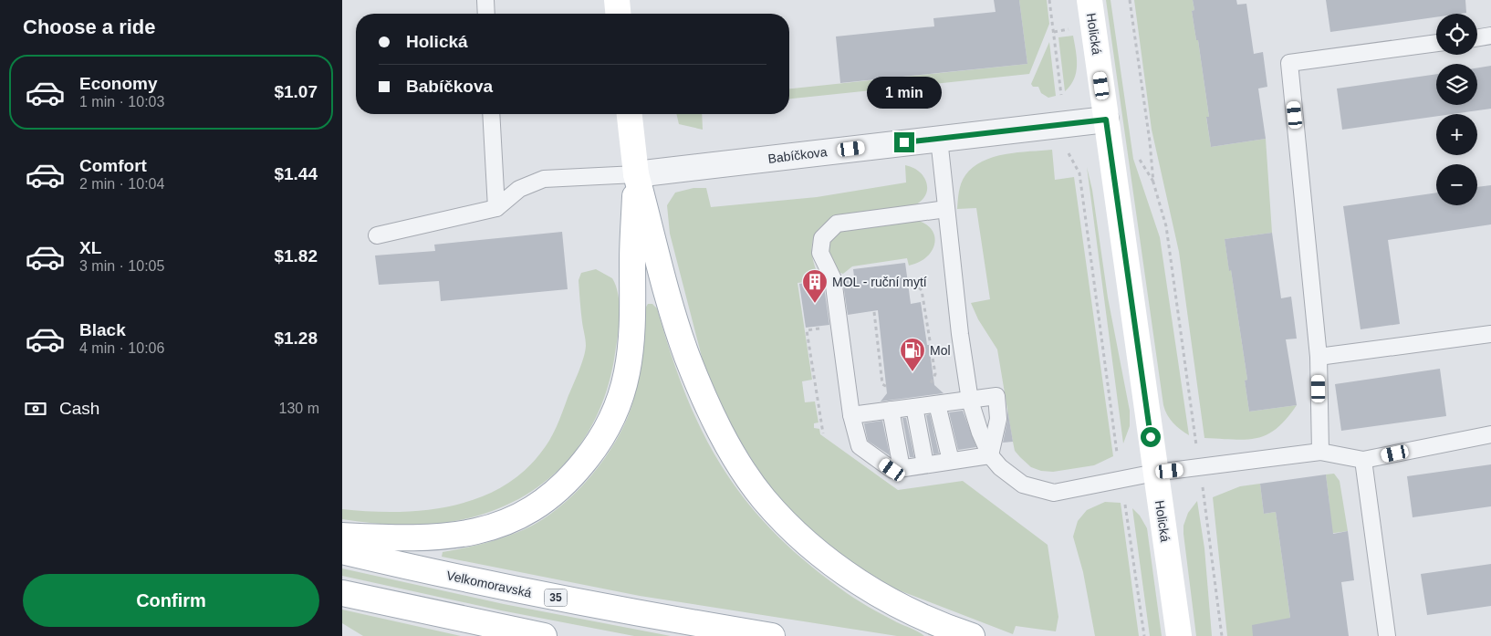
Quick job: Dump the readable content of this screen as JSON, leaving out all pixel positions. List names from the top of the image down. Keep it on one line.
{"streets":{"main road":["Holická","Velkomoravská","35"],"street":["Babíčkova"]},"crossings":[["Holická","Babíčkova"]],"places":{"building":["MOL - ruční mytí"],"fuel station":["Mol"]},"page":{"heading":"Choose a ride","map_buttons":["+","−"],"banner":["Holická","Babíčkova"],"list":[{"name":"Economy","note":"1 min · 10:03","value":"$1.07"},{"name":"Comfort","note":"2 min · 10:04","value":"$1.44"},{"name":"XL","note":"3 min · 10:05","value":"$1.82"},{"name":"Black","note":"4 min · 10:06","value":"$1.28"}],"bubble":"1 min","pay":["Cash","130 m"],"buttons":"Confirm"}}
